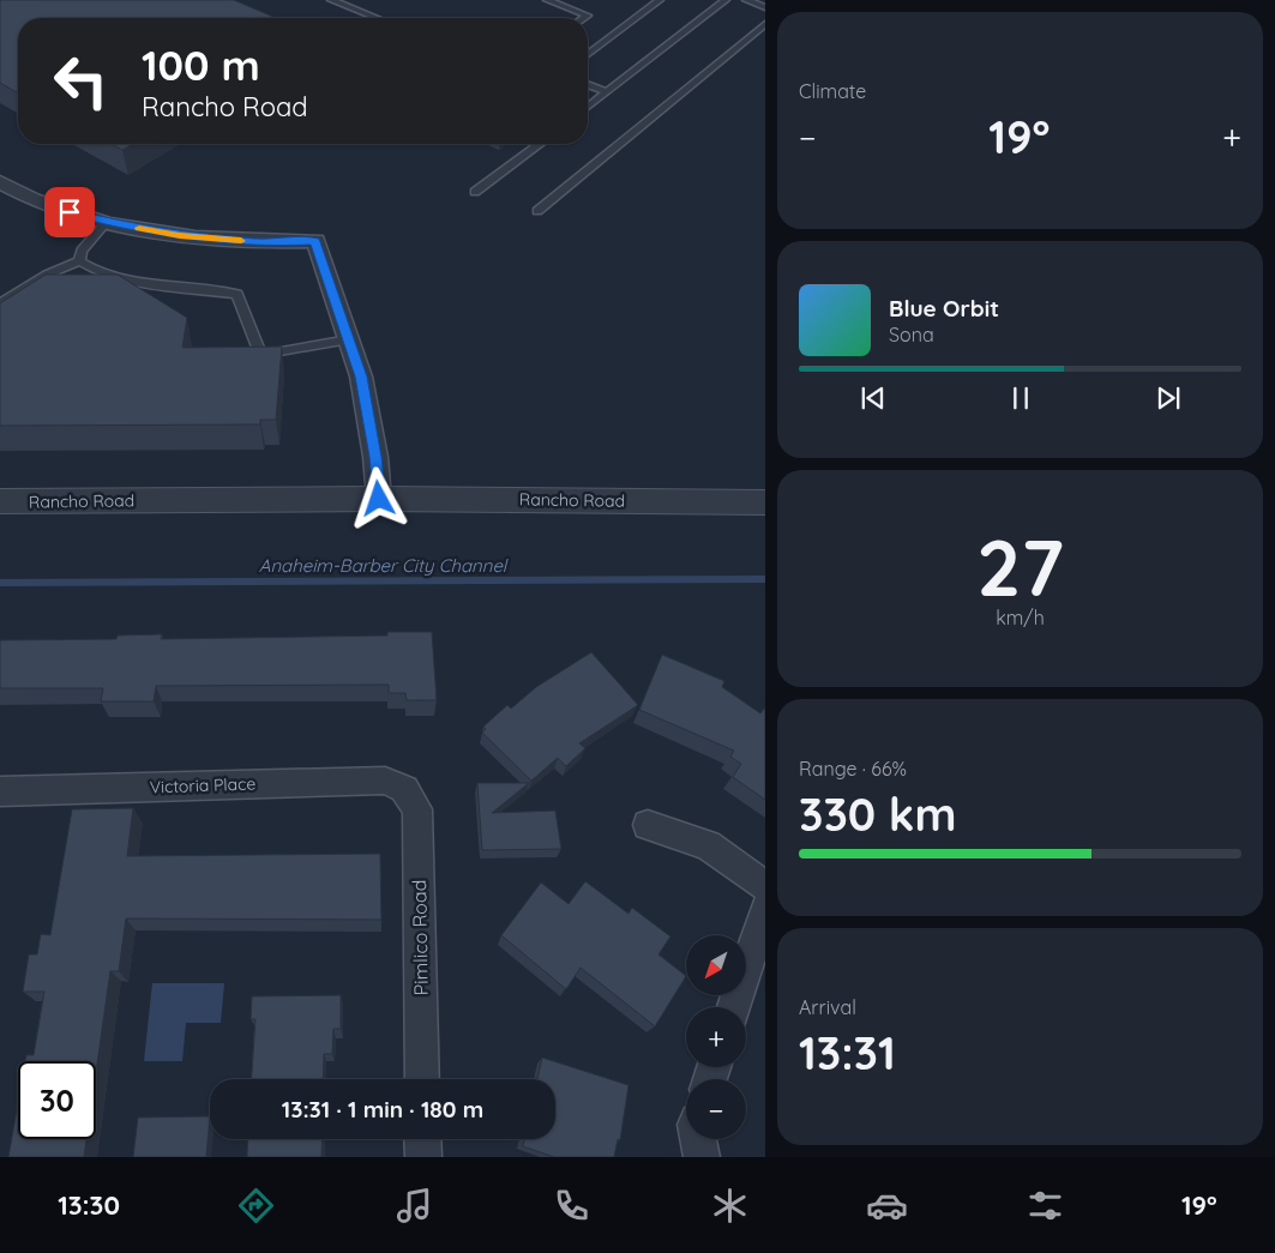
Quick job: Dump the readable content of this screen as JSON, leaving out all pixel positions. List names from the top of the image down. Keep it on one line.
{"streets":{"street":["Rancho Road","Victoria Place","Pimlico Road"]},"crossings":[["Victoria Place","Pimlico Road"]],"water":["Anaheim-Barber City Channel"],"north":"bottom left","page":{"tile":["Climate",["27","km/h"],["Range · 66%","330 km"],["Arrival","13:31"]],"turn":["100 m","Rancho Road"],"heat":["−","19°","+"],"song":["Blue Orbit","Sona"],"map_buttons":["+","−"],"limit":"30","trip":"13:31 · 1 min · 180 m","tabs":["13:30","19°"]}}
